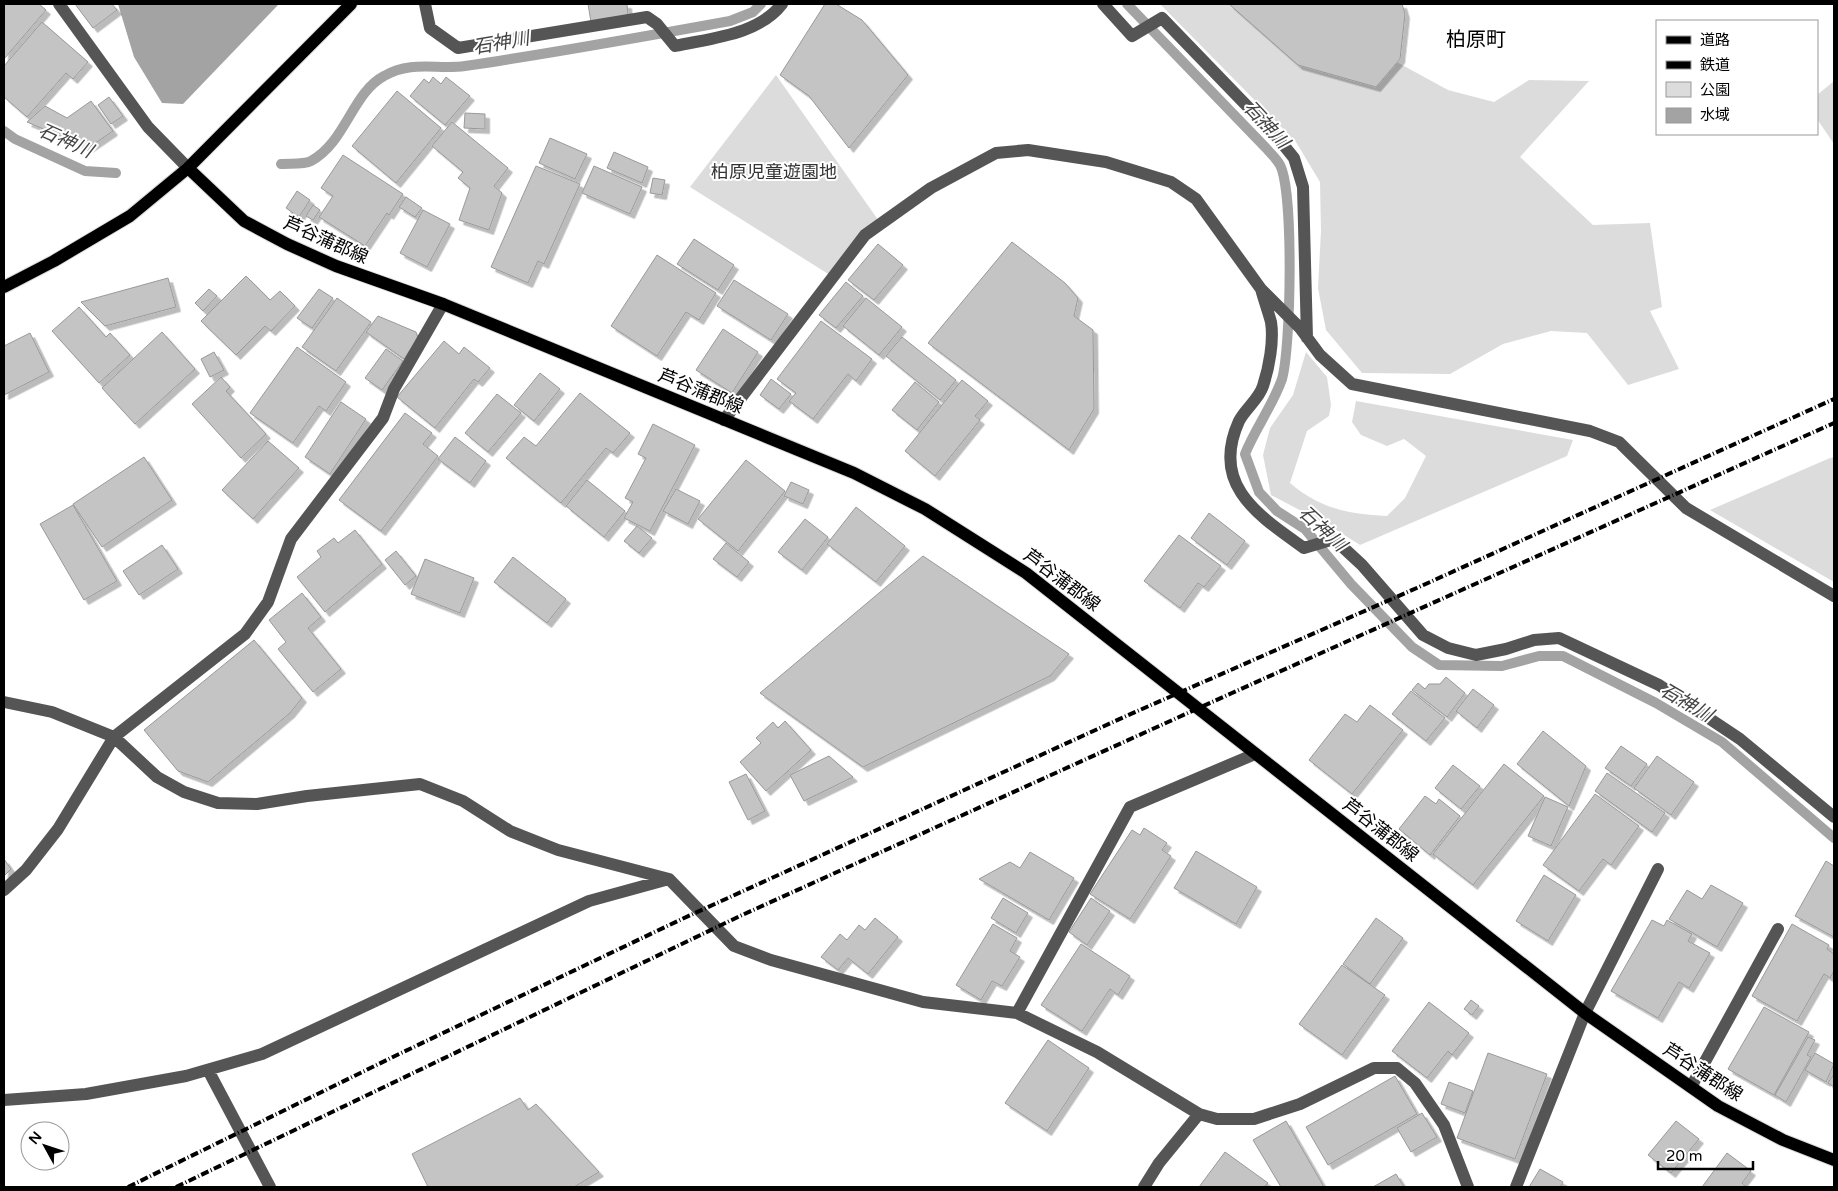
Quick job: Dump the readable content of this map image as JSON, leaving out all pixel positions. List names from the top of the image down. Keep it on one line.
{"streets":{"main road":["芦谷蒲郡線"]},"districts":["柏原町"],"water":["石神川"],"parks":["柏原児童遊園地"],"legend":["道路","鉄道","公園","水域"],"scale_bar":"20 m","north":"top left"}
